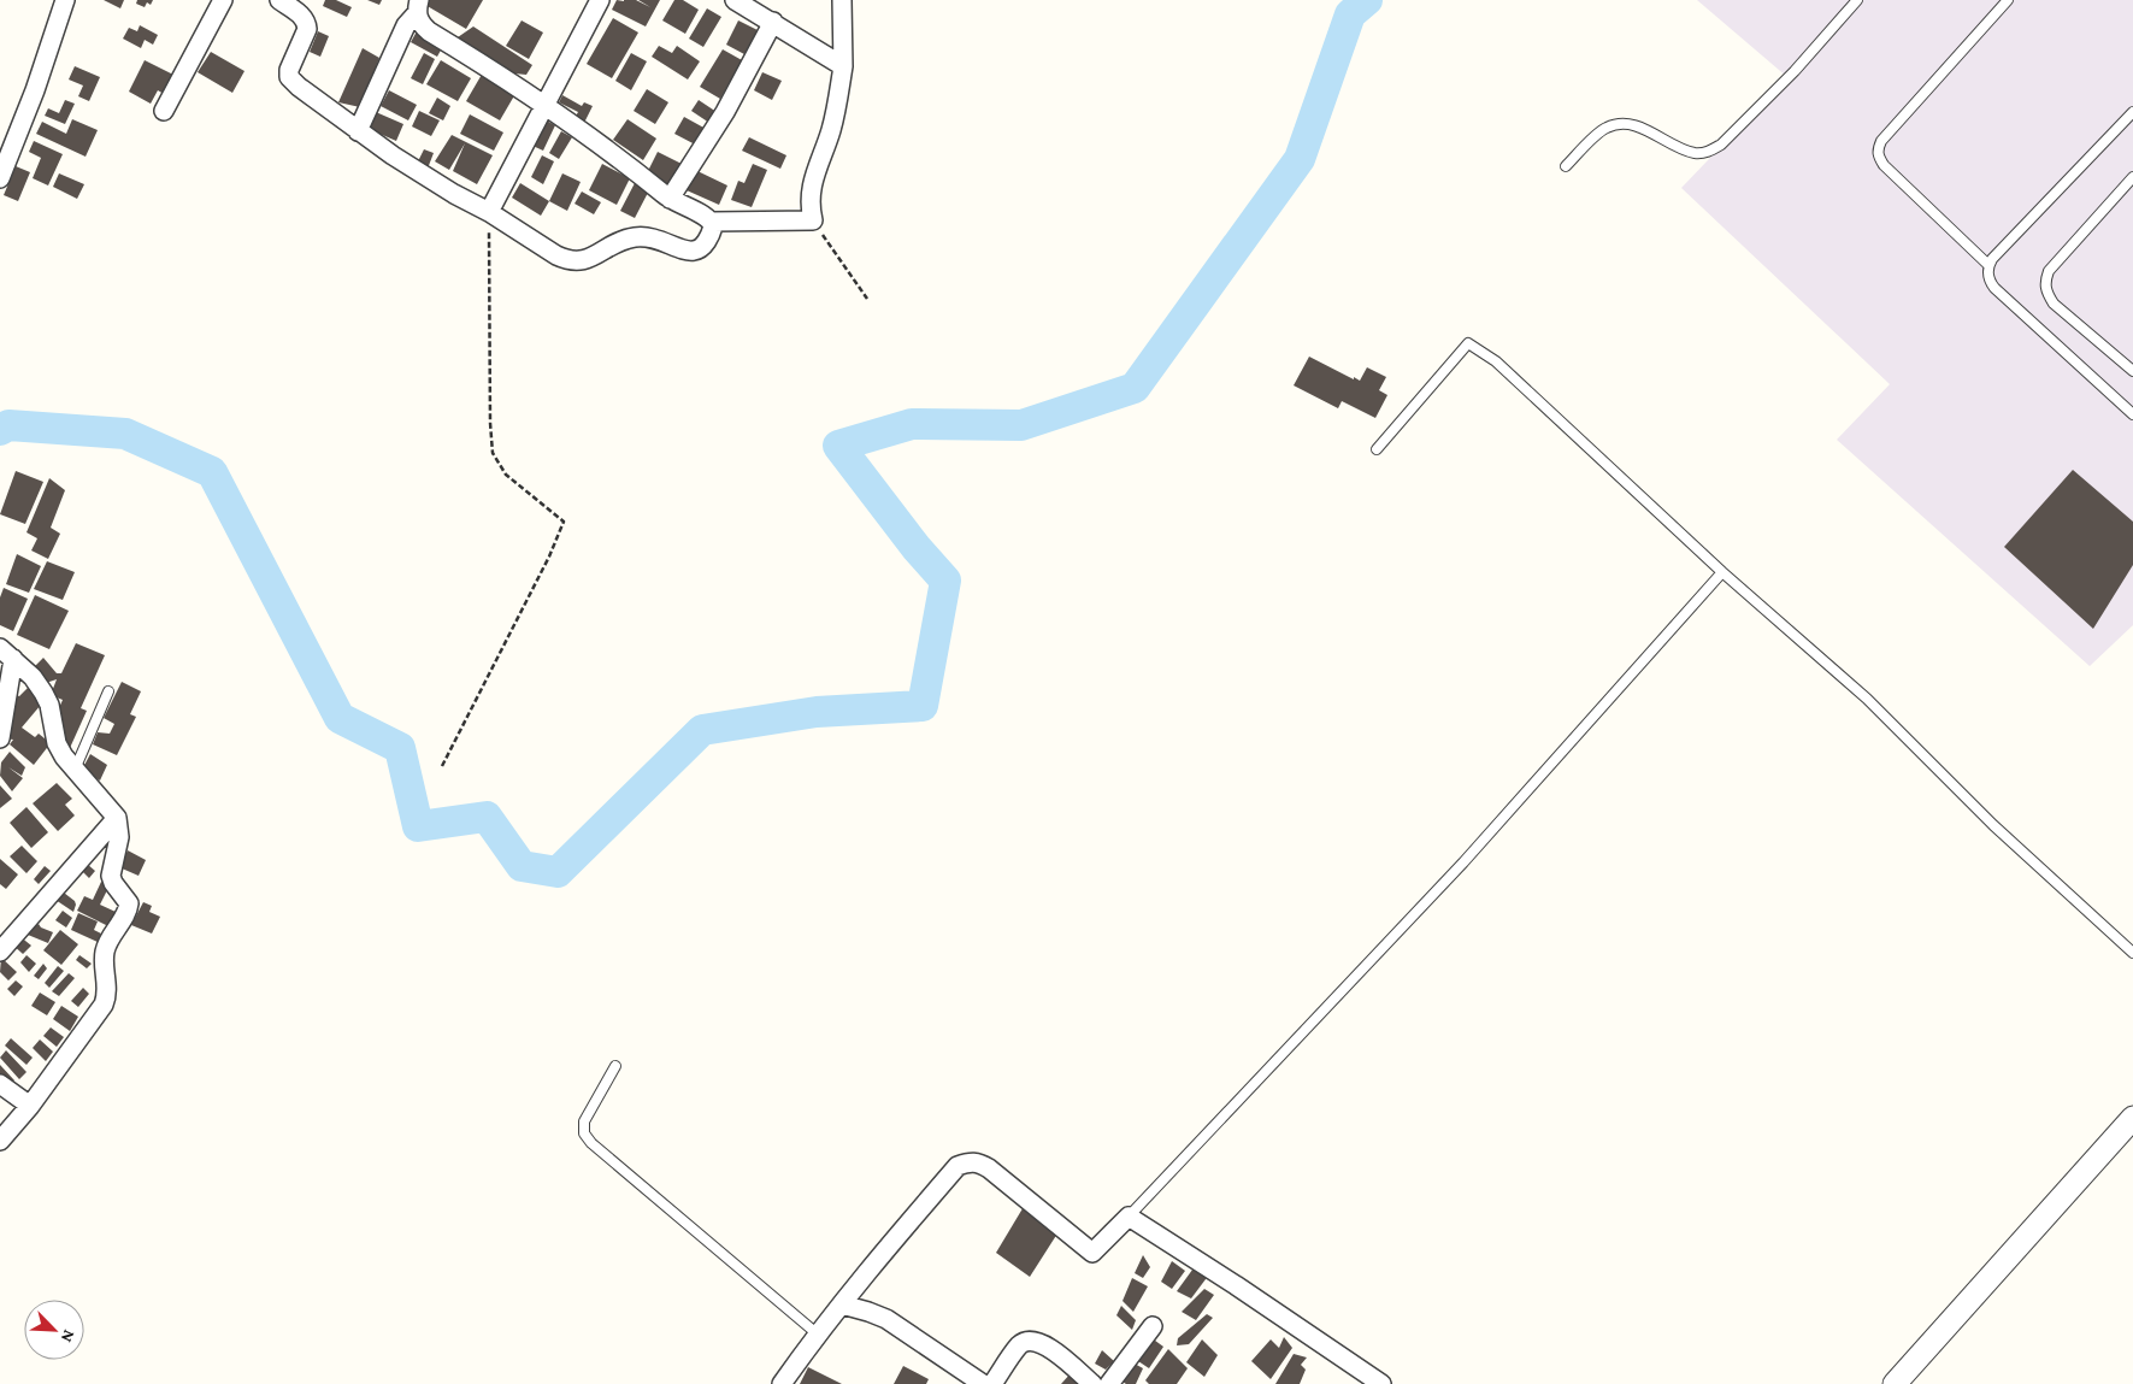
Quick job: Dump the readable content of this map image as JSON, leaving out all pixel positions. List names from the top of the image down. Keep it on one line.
{"north":"bottom right"}
